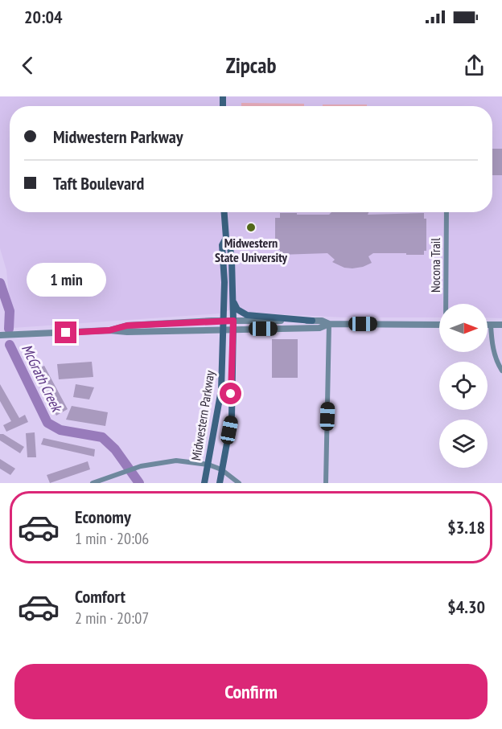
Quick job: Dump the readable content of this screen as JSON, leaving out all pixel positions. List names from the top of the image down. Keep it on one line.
{"streets":{"main road":["Midwestern Parkway"],"street":["Nocona Trail"]},"water":["McGrath Creek"],"places":["Midwestern State University"],"north":"right","page":{"status":"20:04","header":"Zipcab","banner":["Midwestern Parkway","Taft Boulevard"],"bubble":"1 min","list":[{"name":"Economy","note":"1 min · 20:06","value":"$3.18"},{"name":"Comfort","note":"2 min · 20:07","value":"$4.30"}],"buttons":"Confirm"}}
